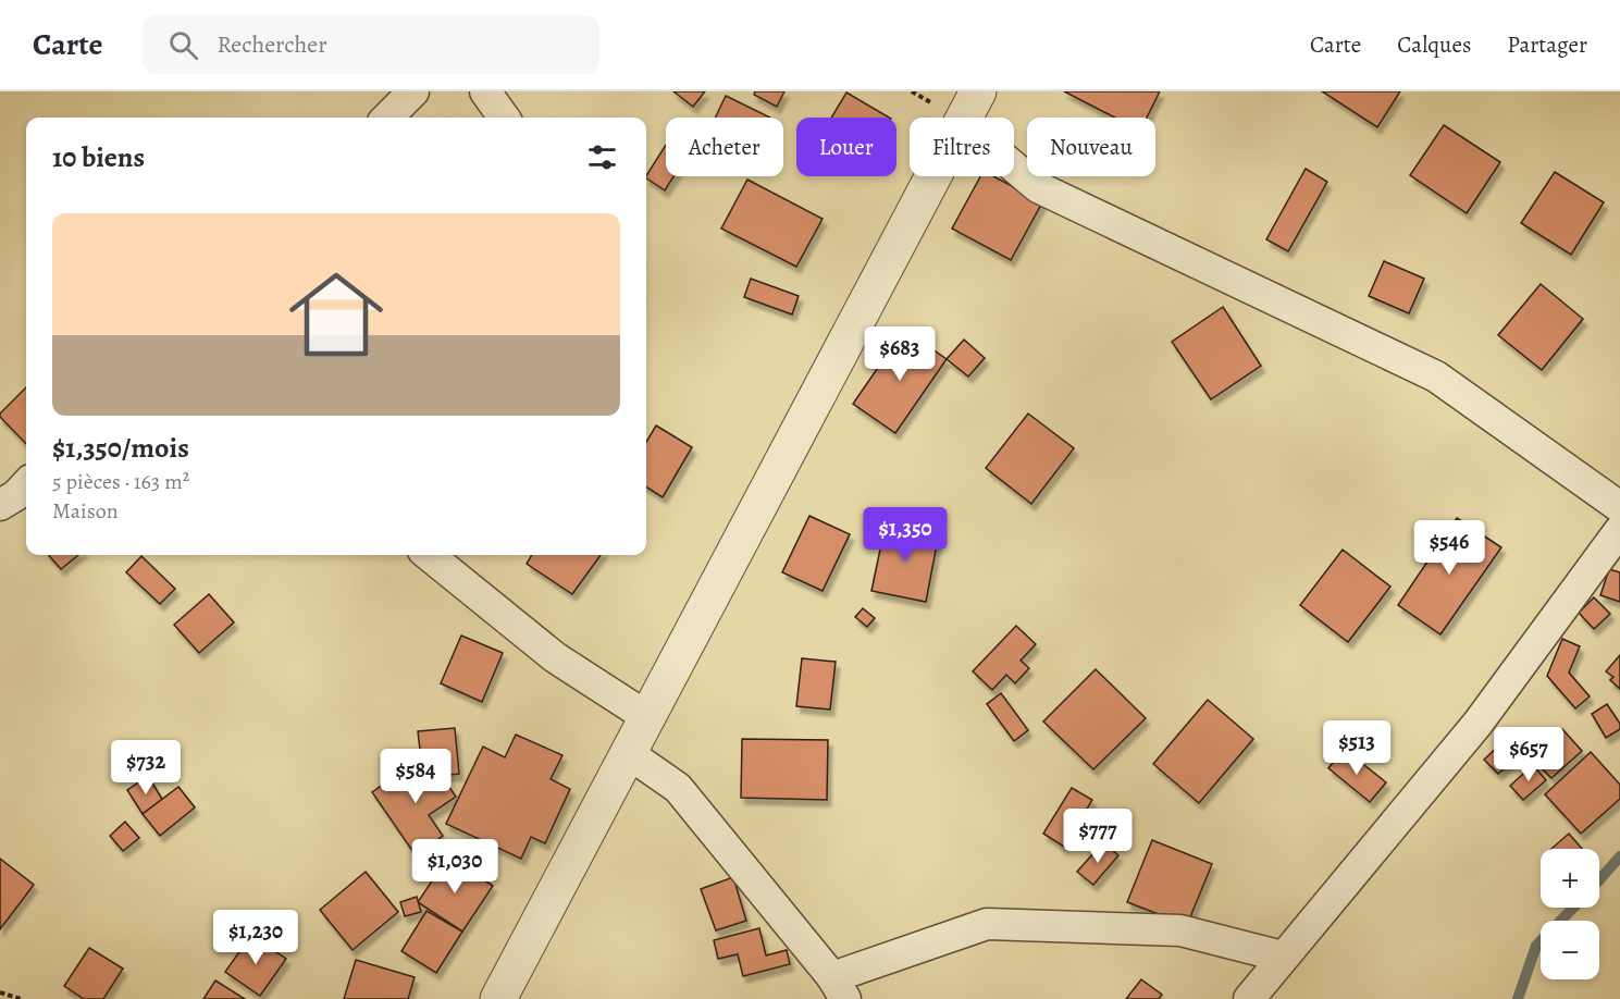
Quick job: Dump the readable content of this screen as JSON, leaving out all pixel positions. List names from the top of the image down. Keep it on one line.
{"page":{"header":"Carte","search":"Rechercher","nav":["Carte","Calques","Partager"],"chip":["Acheter","Louer","Filtres","Nouveau"],"heading":"10 biens","list":[{"name":"$1,350/mois","note":"5 pièces · 163 m² · Maison"}],"price":["$683","$1,350","$546","$513","$657","$732","$584","$777","$1,030","$1,230"],"map_buttons":["+","−"]}}
